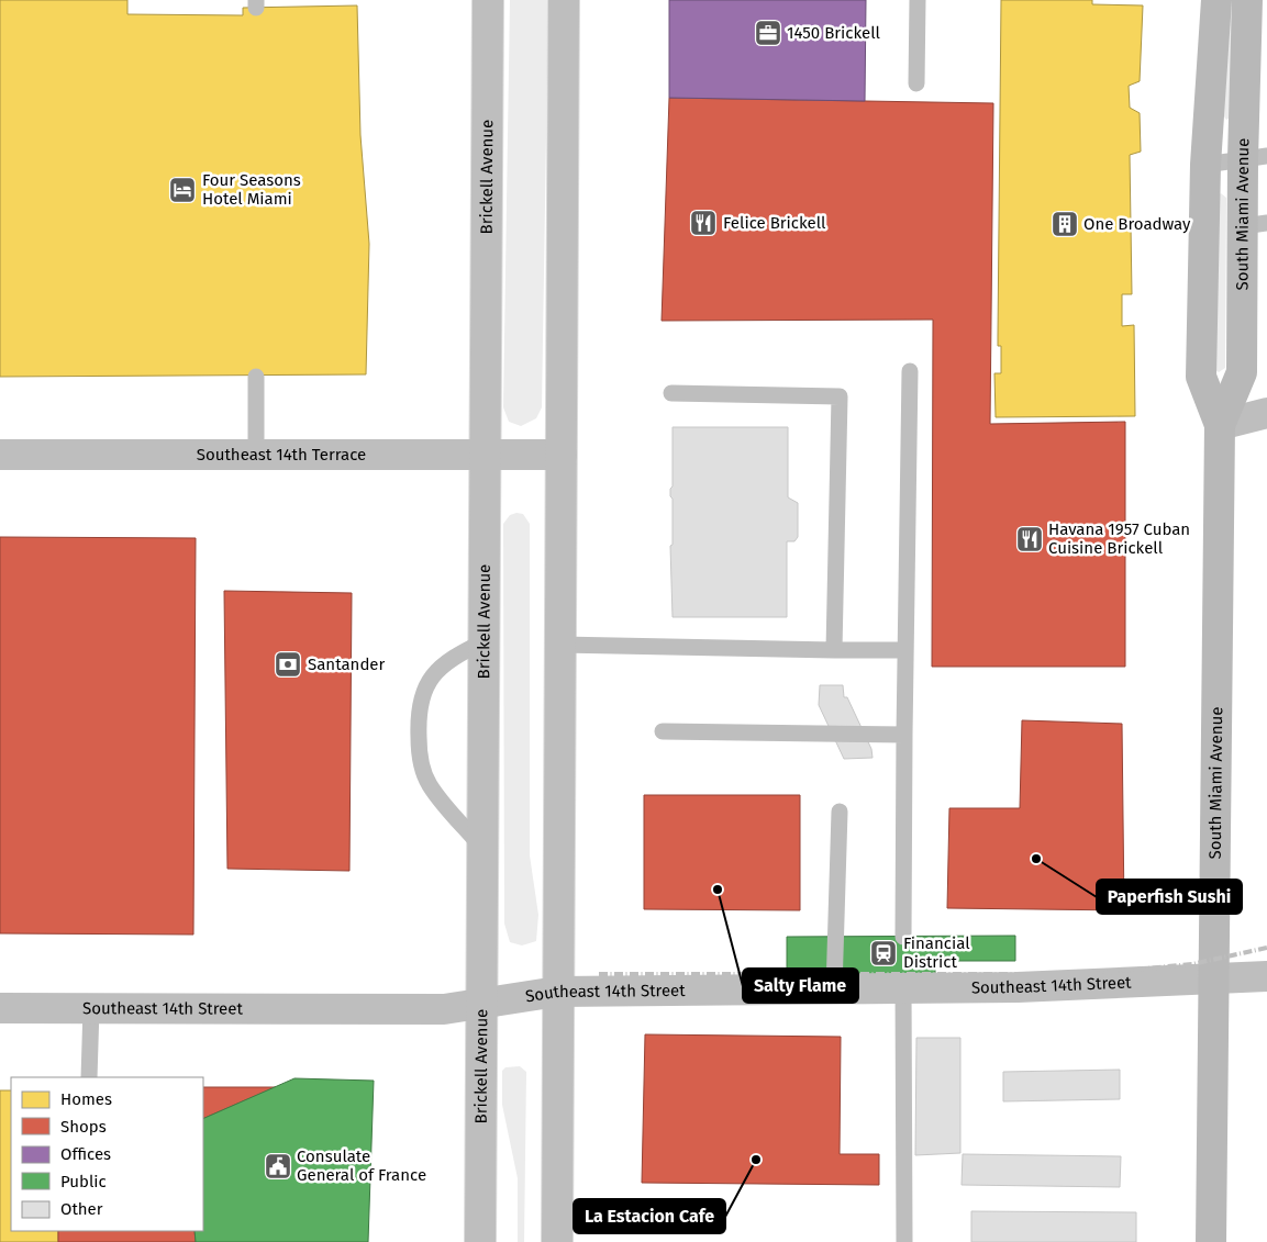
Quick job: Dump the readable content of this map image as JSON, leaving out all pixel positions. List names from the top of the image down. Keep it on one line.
{"streets":{"main road":["Brickell Avenue","South Miami Avenue","Southeast 14th Terrace","Southeast 14th Street"]},"crossings":[["Brickell Avenue","Southeast 14th Terrace"],["Brickell Avenue","Southeast 14th Street"],["South Miami Avenue","Southeast 14th Street"]],"places":{"office":["1450 Brickell"],"hotel":["Four Seasons Hotel Miami"],"restaurant":["Felice Brickell","Havana 1957 Cuban Cuisine Brickell"],"building":["One Broadway"],"bank":["Santander"],"other":["Paperfish Sushi","Salty Flame","La Estacion Cafe"],"station":["Financial District"],"public building":["Consulate General of France"]},"legend":["Homes","Shops","Offices","Public","Other"]}
